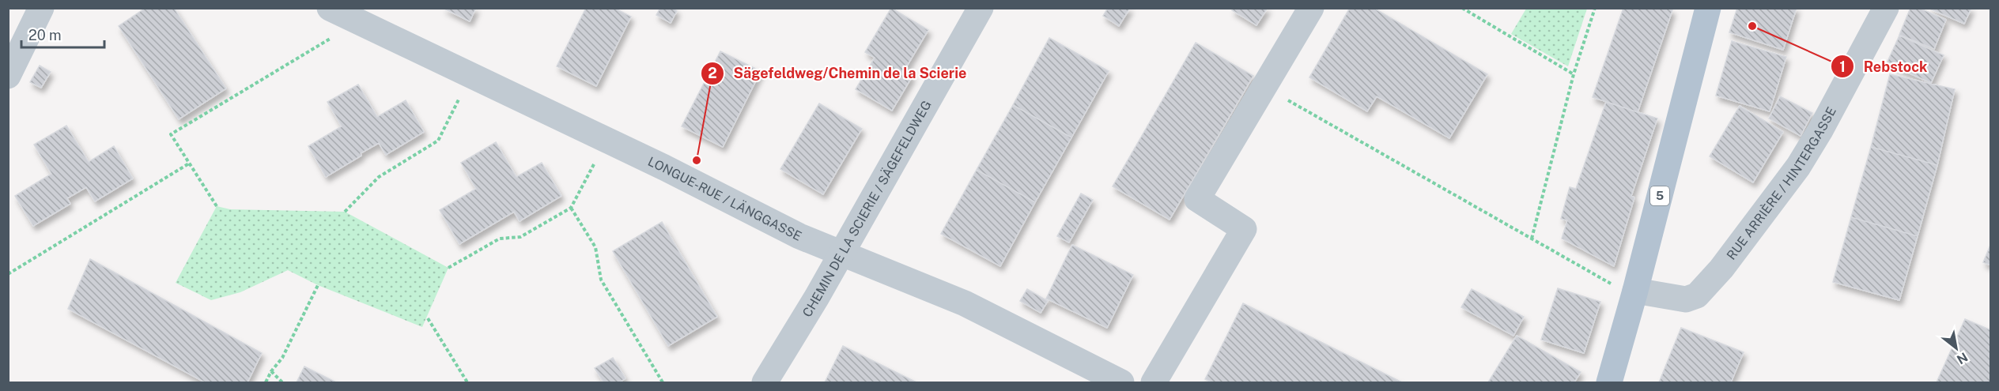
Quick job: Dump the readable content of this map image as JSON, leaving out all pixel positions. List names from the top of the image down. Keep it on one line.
{"streets":{"main road":["5"],"street":["RUE ARRIÈRE / HINTERGASSE","LONGUE-RUE / LÄNGGASSE","CHEMIN DE LA SCIERIE / SÄGEFELDWEG"]},"crossings":[["RUE ARRIÈRE / HINTERGASSE","5"],["LONGUE-RUE / LÄNGGASSE","CHEMIN DE LA SCIERIE / SÄGEFELDWEG"]],"places":["Rebstock","Sägefeldweg/Chemin de la Scierie"],"scale_bar":"20 m","north":"bottom right"}
